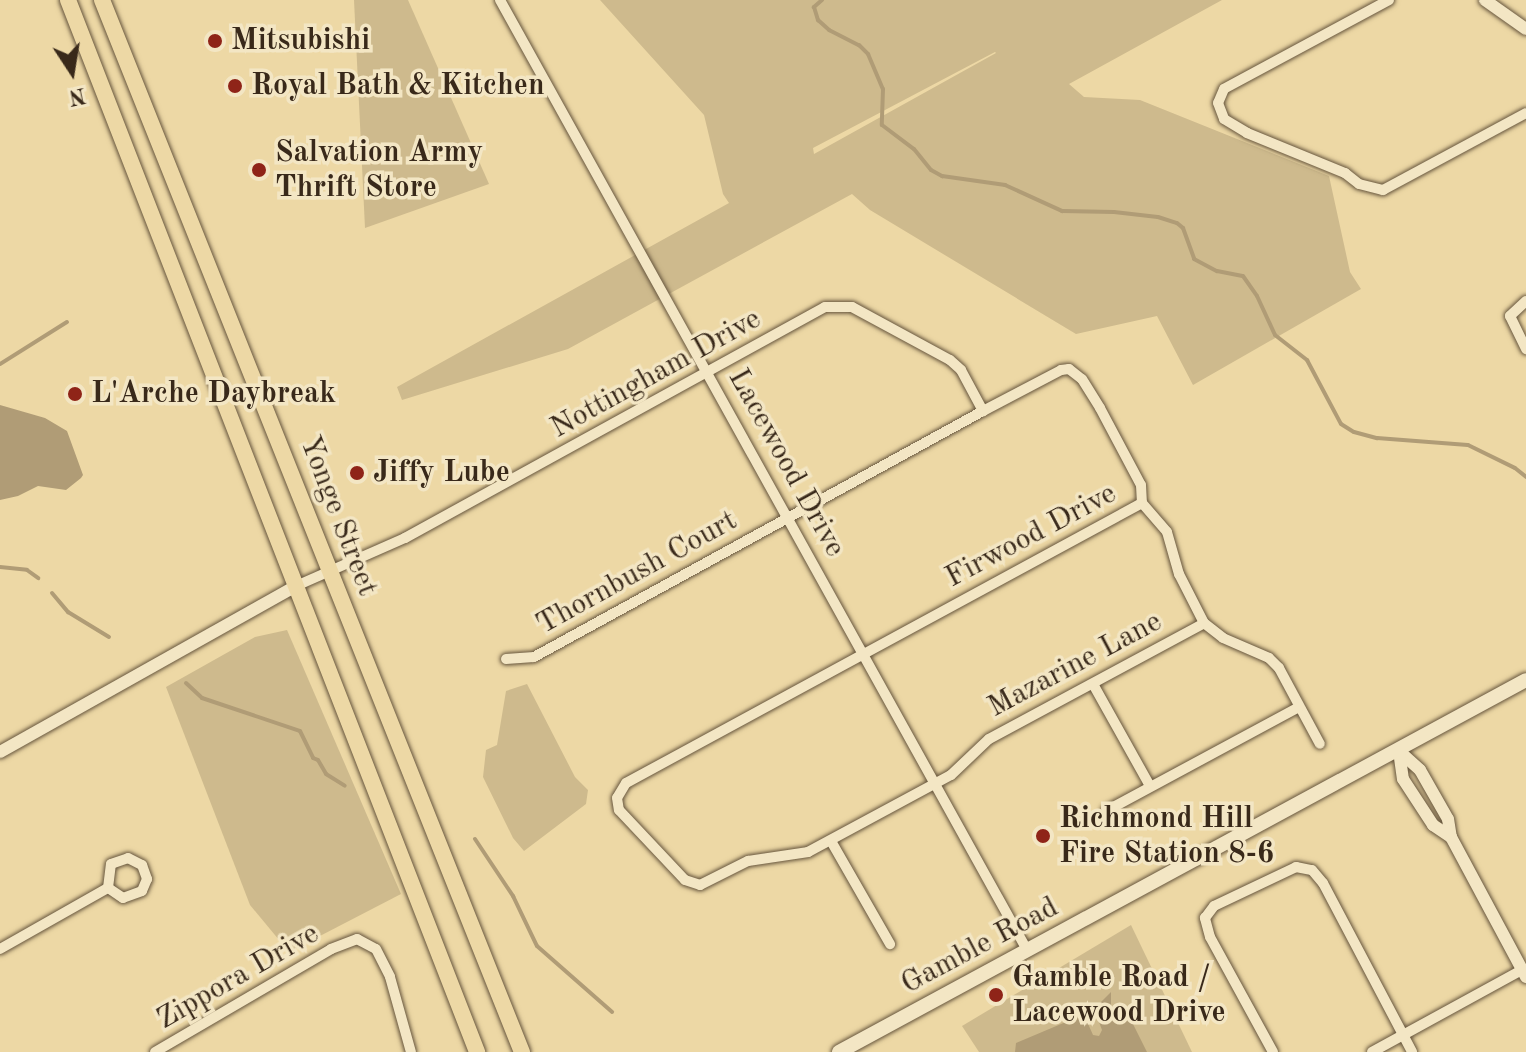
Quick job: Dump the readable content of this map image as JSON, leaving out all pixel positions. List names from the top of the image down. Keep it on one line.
{"streets":{"main road":["Yonge Street","Gamble Road"],"street":["Nottingham Drive","Lacewood Drive","Firwood Drive","Thornbush Court","Mazarine Lane","Zippora Drive"]},"crossings":[["Nottingham Drive","Lacewood Drive"],["Nottingham Drive","Yonge Street"],["Nottingham Drive","Firwood Drive"],["Lacewood Drive","Firwood Drive"],["Lacewood Drive","Thornbush Court"],["Lacewood Drive","Mazarine Lane"],["Lacewood Drive","Gamble Road"],["Firwood Drive","Thornbush Court"],["Firwood Drive","Mazarine Lane"]],"places":["Mitsubishi","Royal Bath & Kitchen","Salvation Army Thrift Store","L'Arche Daybreak","Jiffy Lube","Richmond Hill Fire Station 8-6","Gamble Road / Lacewood Drive"],"north":"bottom"}
